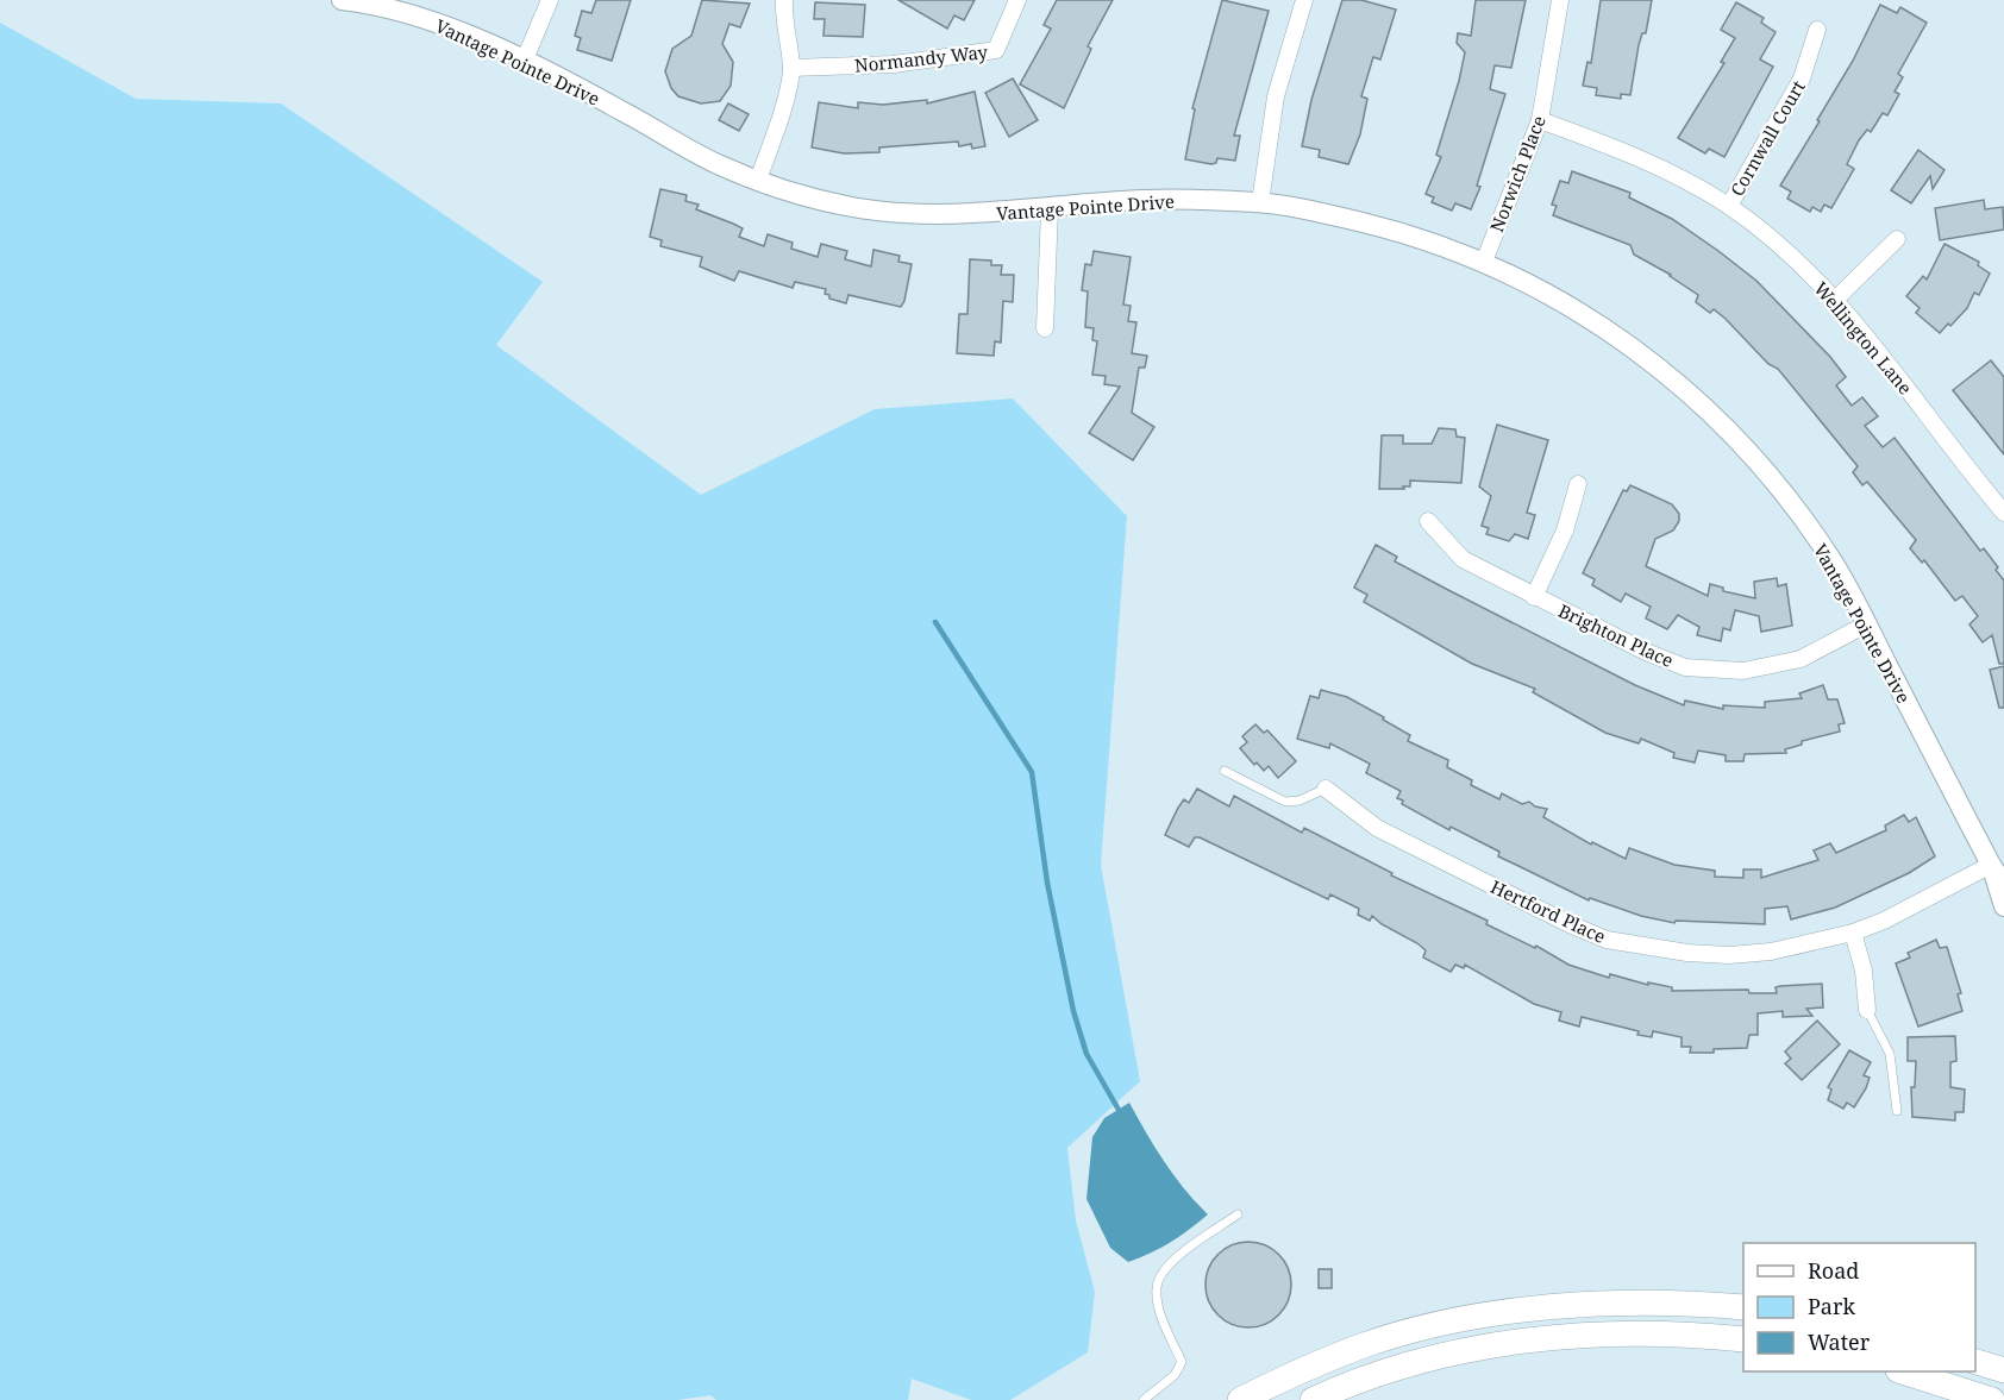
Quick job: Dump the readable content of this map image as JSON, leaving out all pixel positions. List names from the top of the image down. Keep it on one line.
{"streets":{"street":["Normandy Way","Vantage Pointe Drive","Cornwall Court","Norwich Place","Wellington Lane","Brighton Place","Hertford Place"]},"crossings":[["Vantage Pointe Drive","Norwich Place"],["Vantage Pointe Drive","Brighton Place"],["Vantage Pointe Drive","Hertford Place"],["Cornwall Court","Wellington Lane"],["Norwich Place","Wellington Lane"]],"legend":["Road","Park","Water"]}
